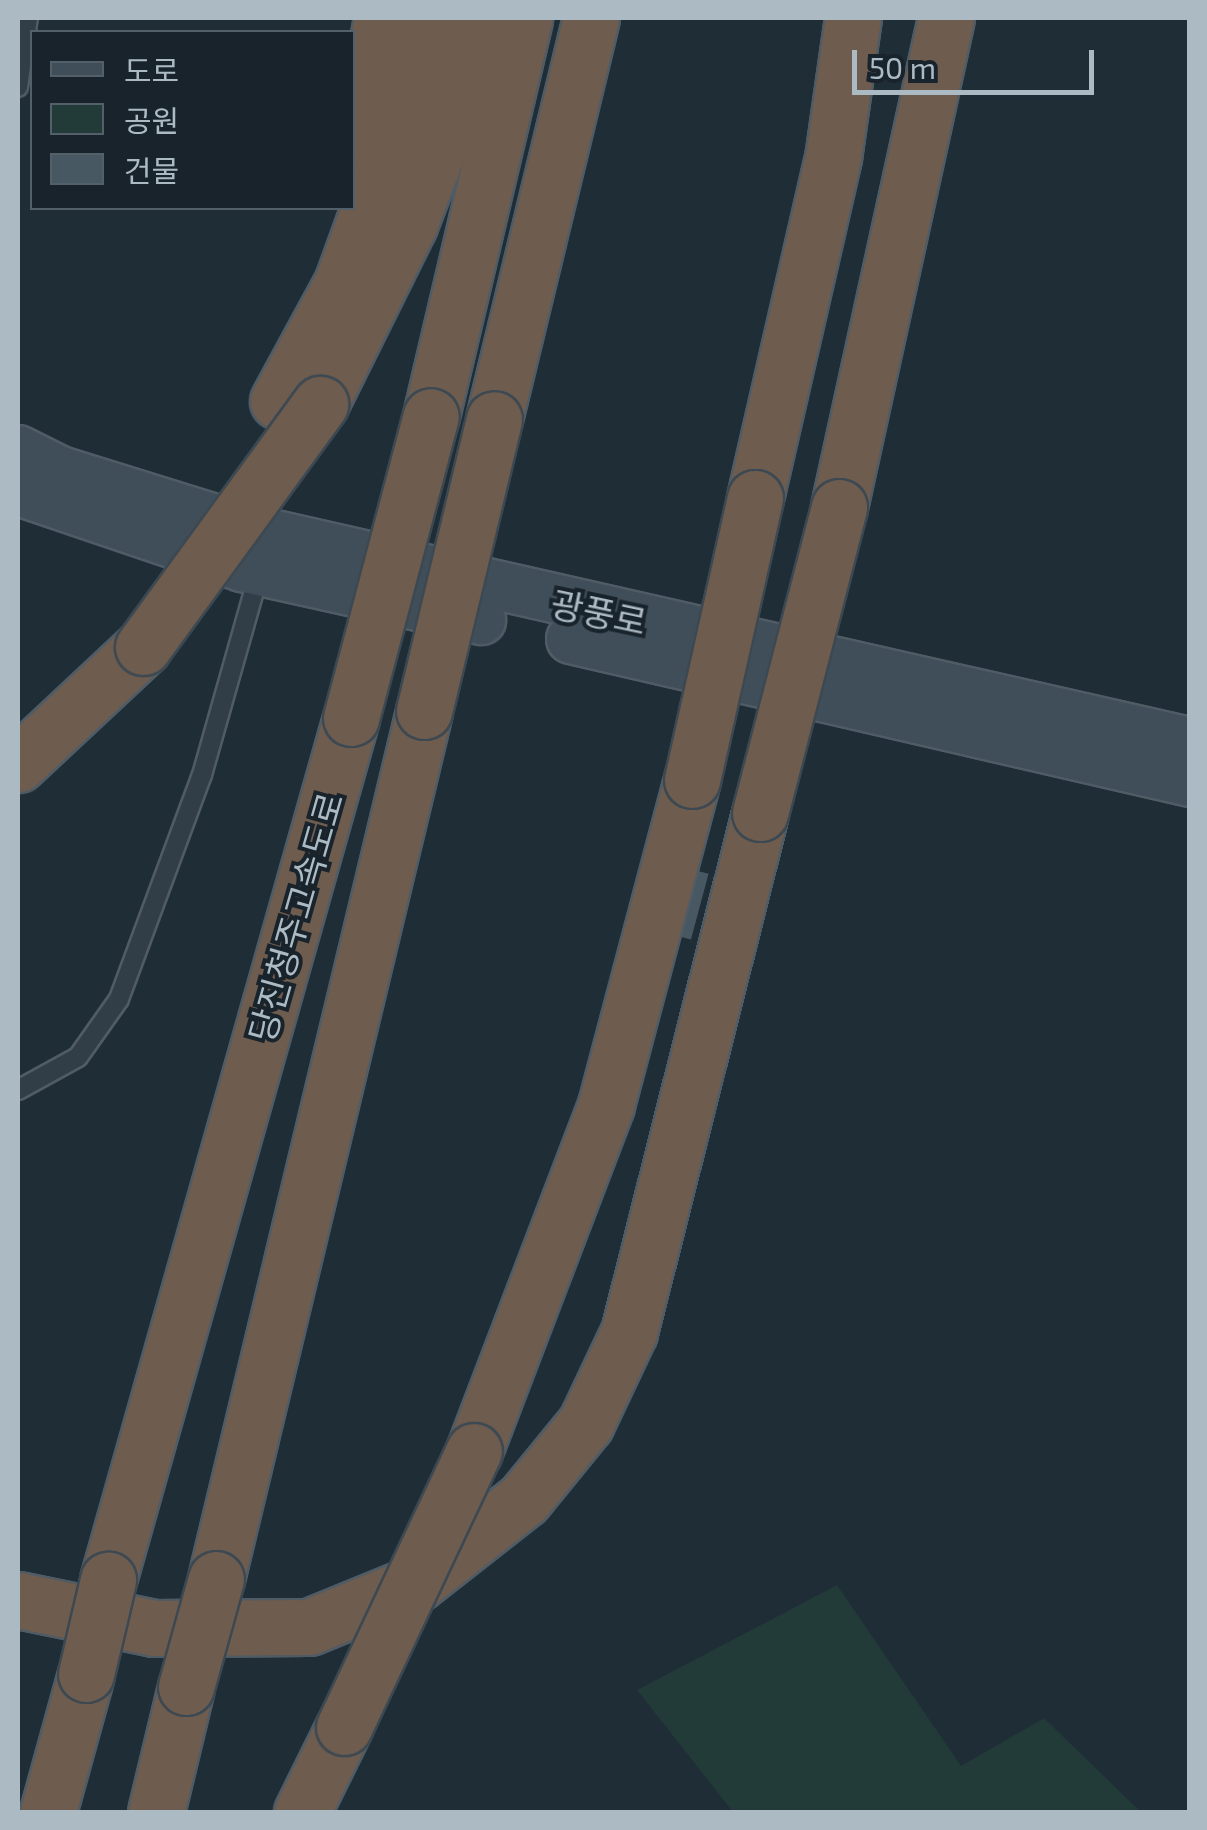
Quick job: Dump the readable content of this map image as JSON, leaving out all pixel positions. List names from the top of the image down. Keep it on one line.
{"streets":{"highway":["당진청주고속도로"],"main road":["광풍로"]},"legend":["도로","공원","건물"],"scale_bar":"50 m"}
